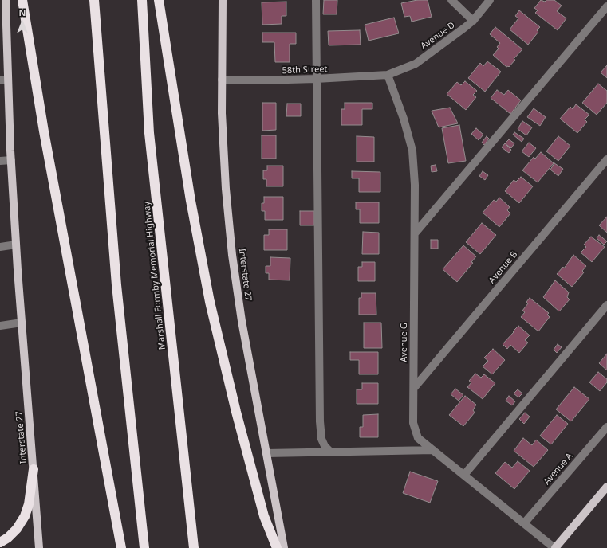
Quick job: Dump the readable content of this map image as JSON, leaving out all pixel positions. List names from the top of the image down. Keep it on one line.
{"streets":{"highway":["Marshall Formby Memorial Highway"],"main road":["Interstate 27"],"street":["Avenue D","58th Street","Avenue B","Avenue G","Avenue A"]},"crossings":[["Avenue D","58th Street"],["Avenue D","Avenue G"],["58th Street","Interstate 27"],["58th Street","Avenue G"],["Avenue B","Avenue G"],["Avenue G","Avenue A"]],"north":"top"}
